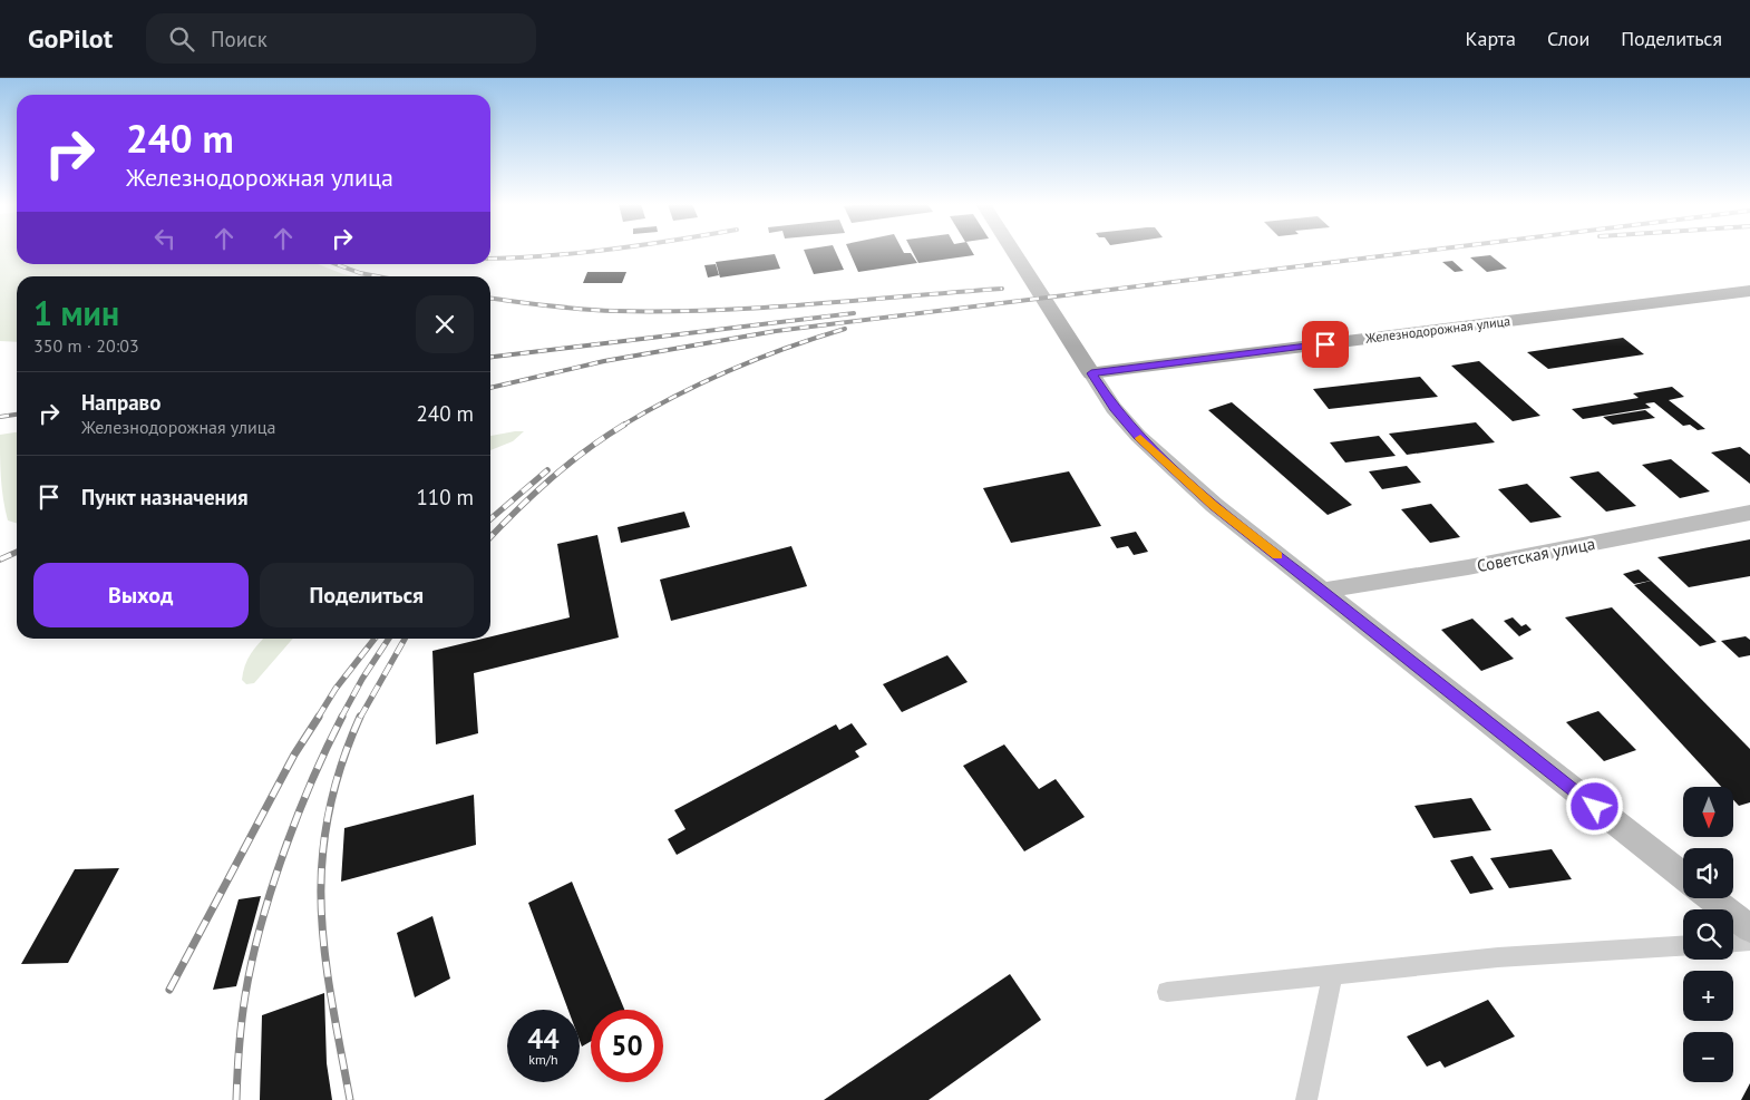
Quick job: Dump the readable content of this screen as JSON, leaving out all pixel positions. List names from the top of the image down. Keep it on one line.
{"streets":{"main road":["Железнодорожная улица","Советская улица"]},"north":"bottom","page":{"header":"GoPilot","search":"Поиск","nav":["Карта","Слои","Поделиться"],"turn":["240 m","Железнодорожная улица"],"heading":["1 мин","350 m · 20:03"],"list":[{"name":"Направо","note":"Железнодорожная улица","value":"240 m"},{"name":"Пункт назначения","value":"110 m"}],"buttons":["Выход","Поделиться"],"map_buttons":["+","−"],"speed":"44 km/h","limit":"50"}}
